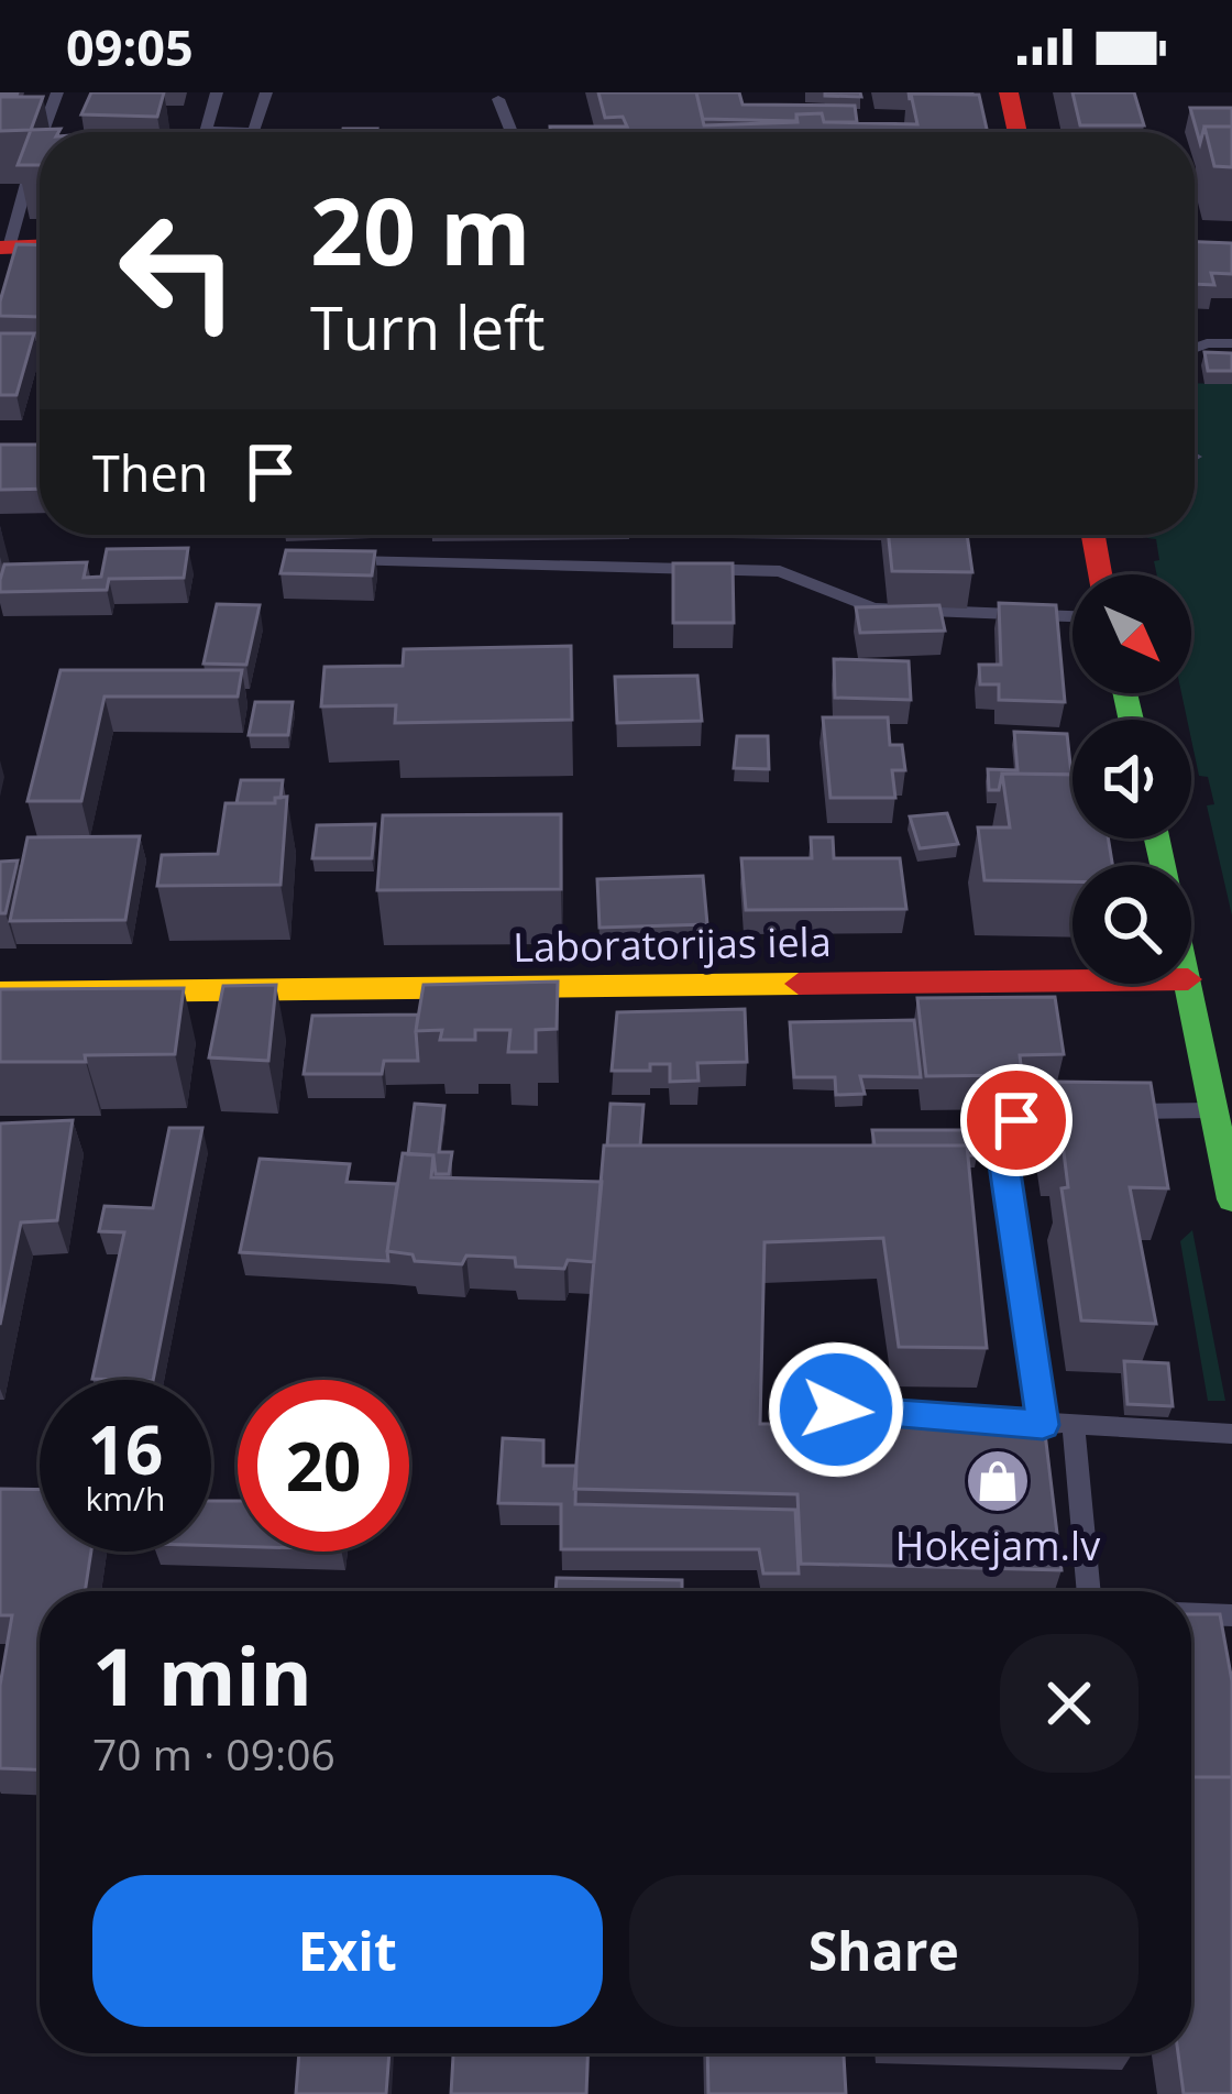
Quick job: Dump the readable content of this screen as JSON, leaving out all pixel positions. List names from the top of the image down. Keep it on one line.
{"streets":{"street":["Laboratorijas iela"]},"places":{"shop":["Hokejam.lv"]},"north":"bottom right","page":{"status":"09:05","turn":["20 m","Turn left"],"then":"Then","speed":"16 km/h","limit":"20","heading":["1 min","70 m · 09:06"],"buttons":["Exit","Share"]}}
